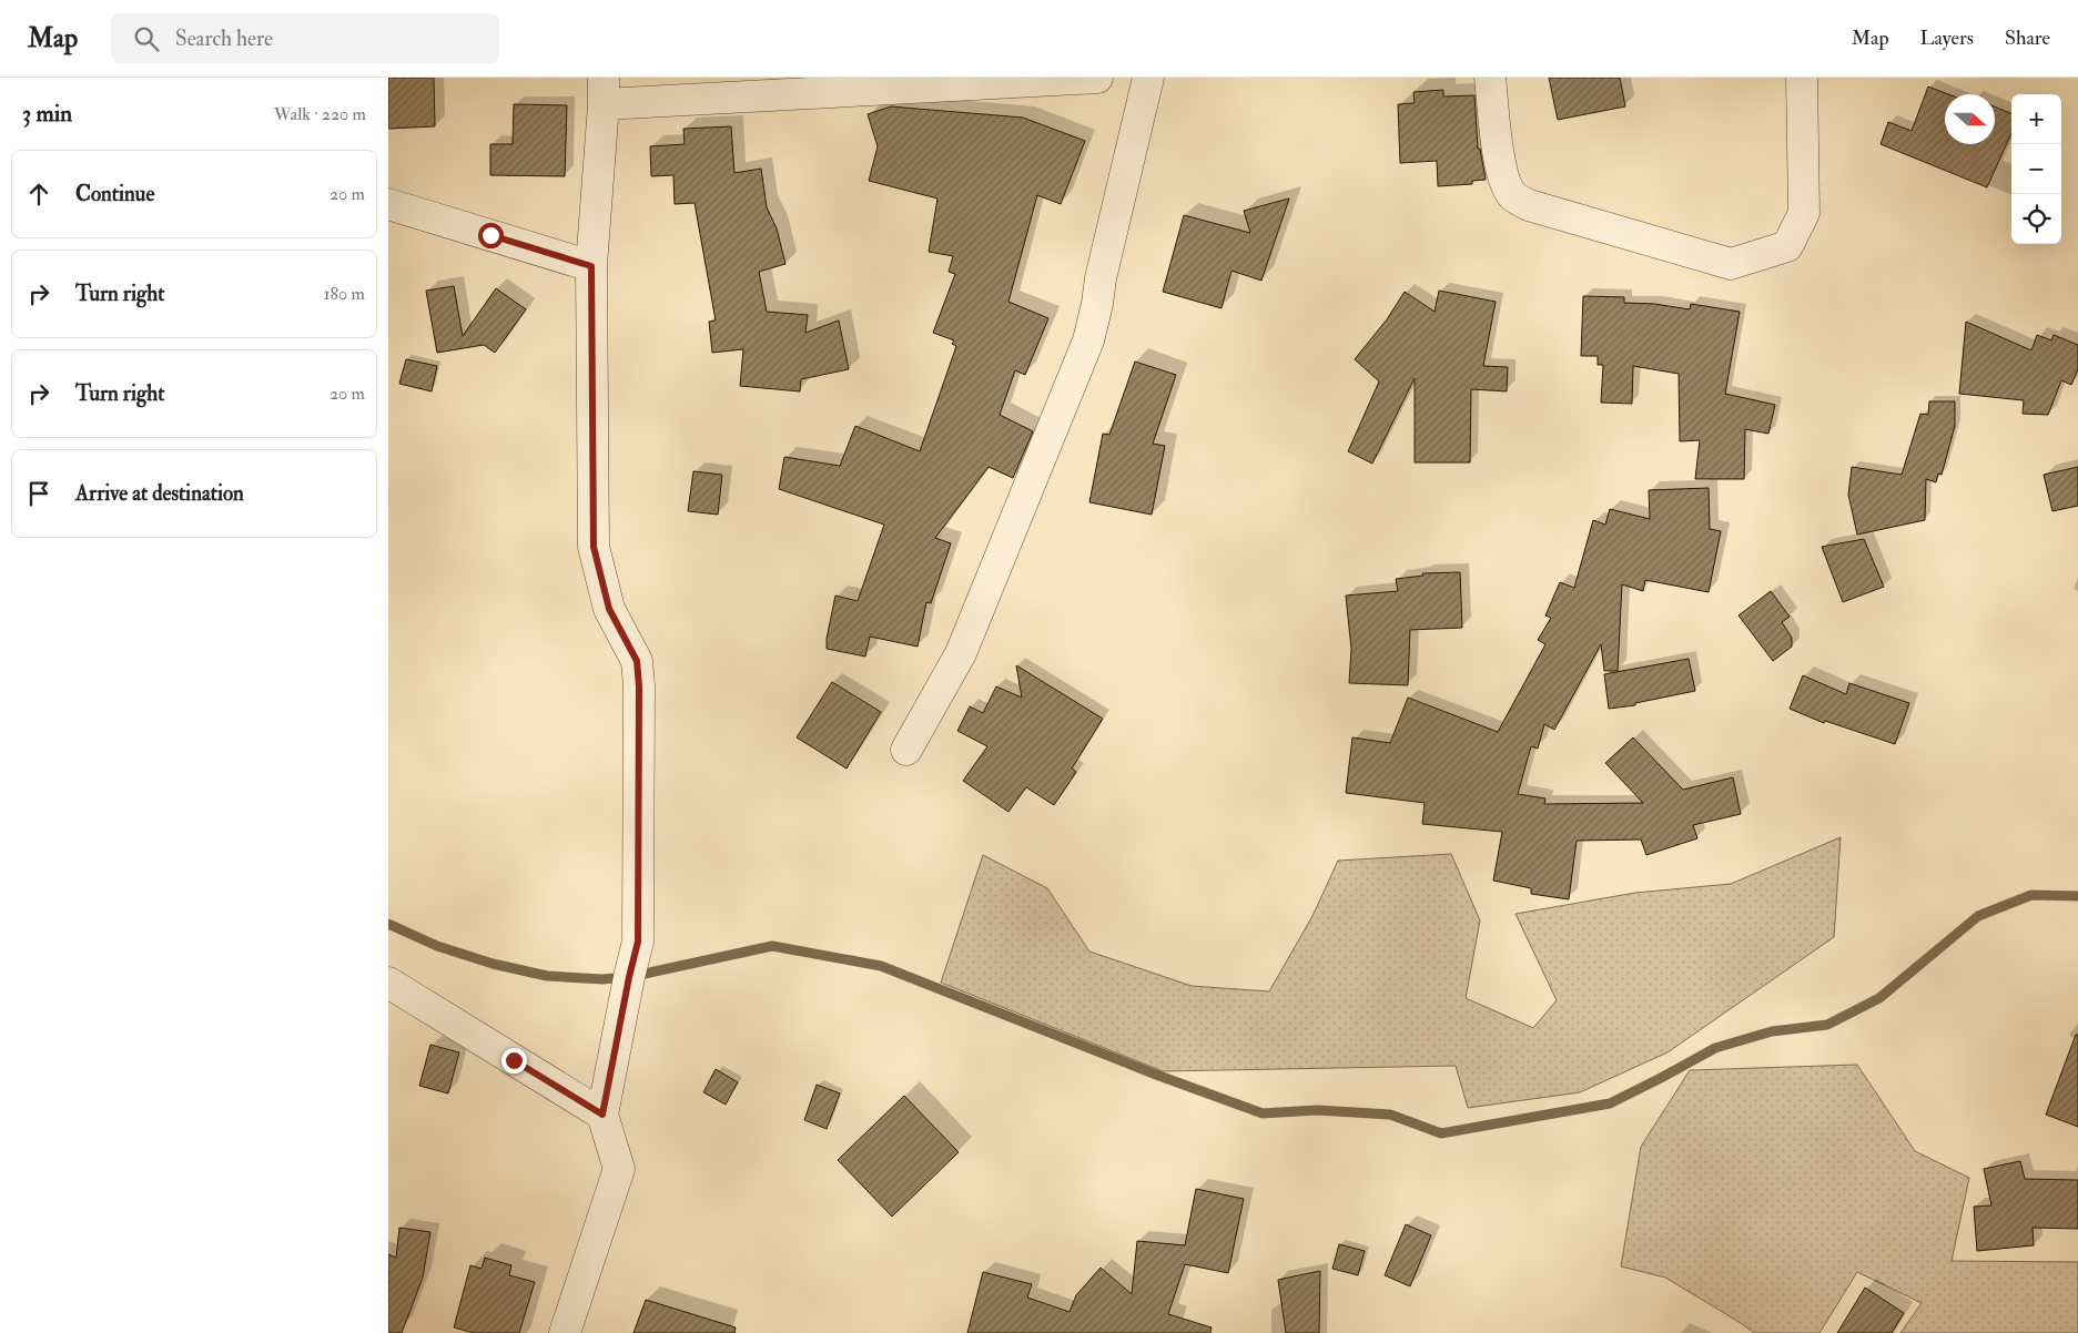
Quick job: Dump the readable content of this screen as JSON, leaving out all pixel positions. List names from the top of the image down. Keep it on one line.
{"north":"right","page":{"header":"Map","search":"Search here","nav":["Map","Layers","Share"],"heading":["3 min","Walk · 220 m"],"map_buttons":["+","−"],"list":[["Continue","20 m"],["Turn right","180 m"],["Turn right","20 m"],"Arrive at destination"]}}
